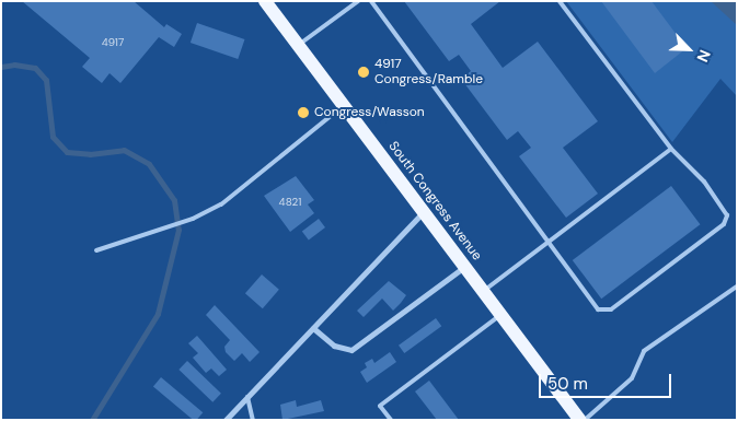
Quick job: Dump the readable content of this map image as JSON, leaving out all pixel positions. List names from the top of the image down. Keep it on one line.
{"streets":{"main road":["South Congress Avenue"]},"places":["4917 Congress/Ramble","Congress/Wasson"],"house_numbers":["4917","4821"],"scale_bar":"50 m","north":"bottom right"}
